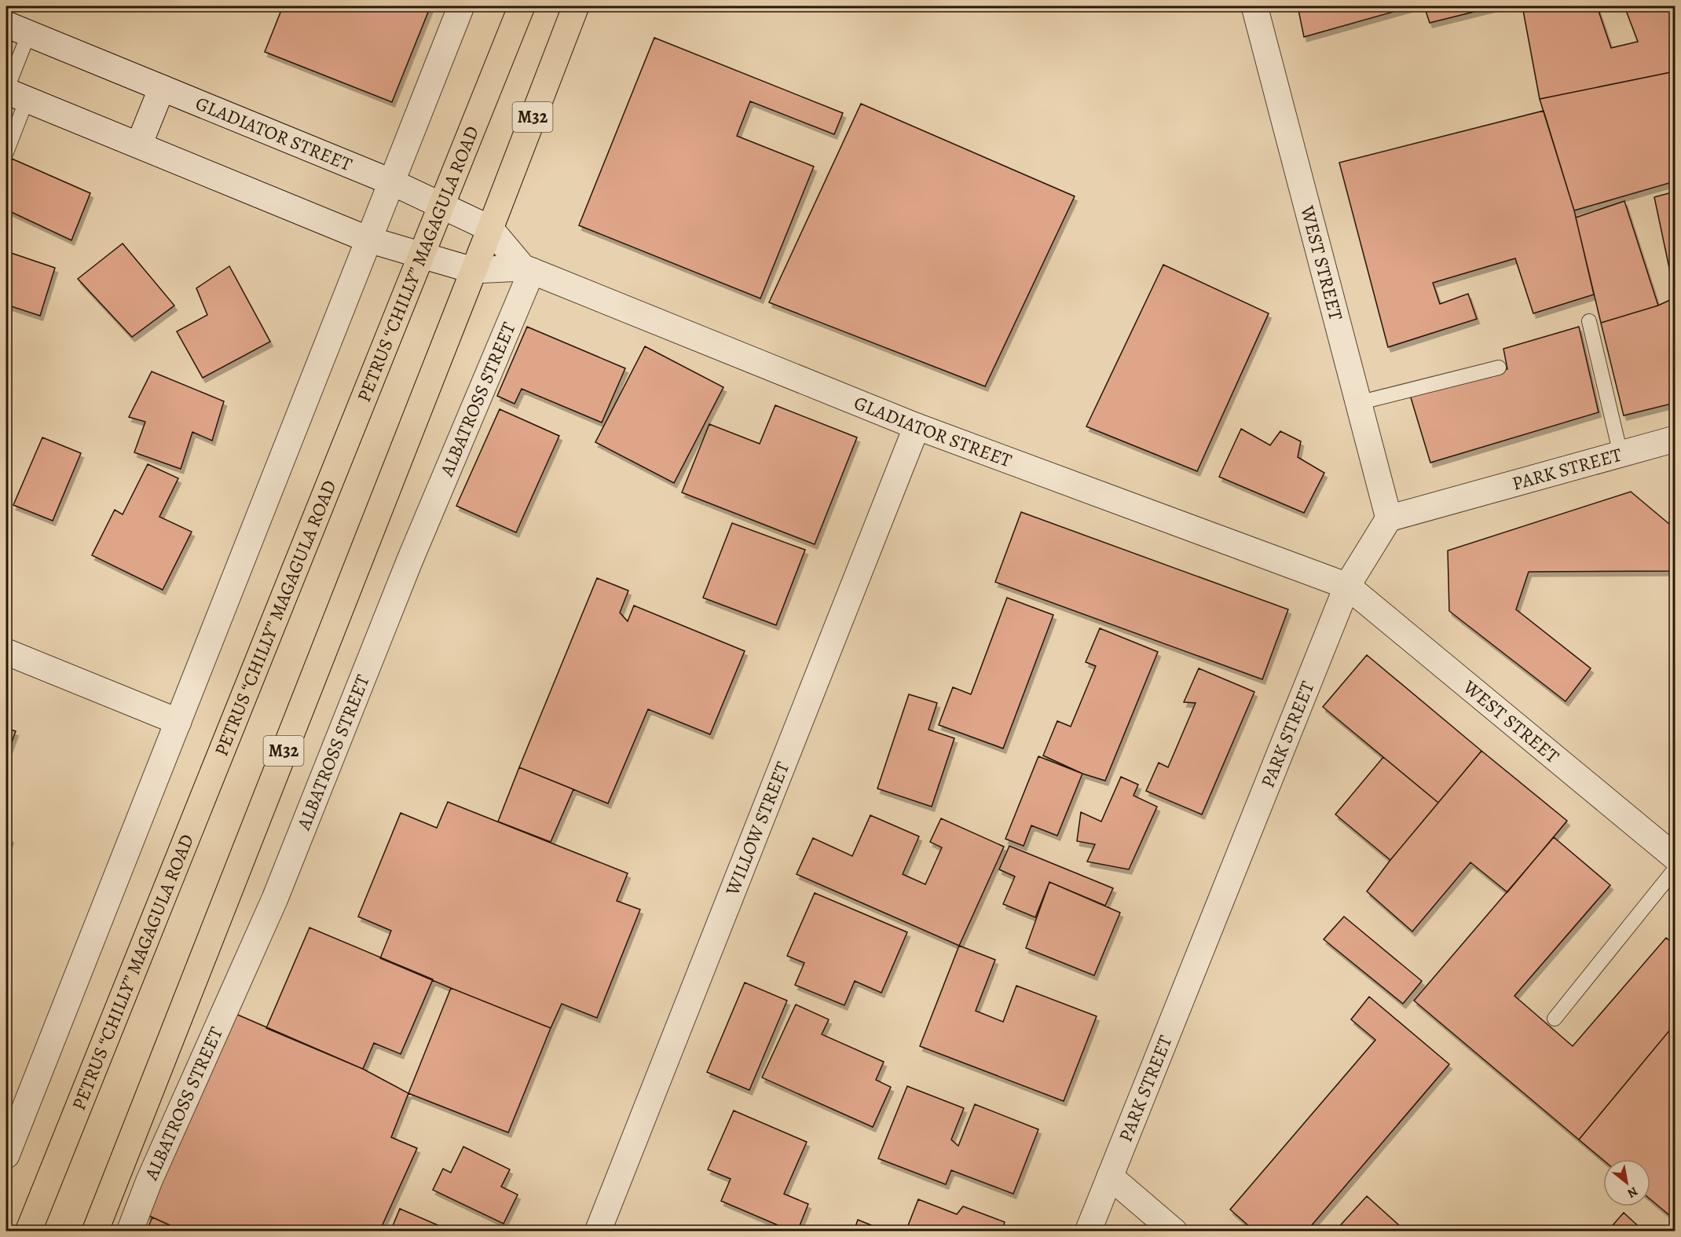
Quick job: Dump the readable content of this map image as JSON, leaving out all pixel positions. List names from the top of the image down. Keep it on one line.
{"streets":{"main road":["M32","PETRUS “CHILLY” MAGAGULA ROAD"],"street":["GLADIATOR STREET","WEST STREET","ALBATROSS STREET","PARK STREET","WILLOW STREET"]},"crossings":[["M32","GLADIATOR STREET"],["GLADIATOR STREET","WEST STREET"],["GLADIATOR STREET","PETRUS “CHILLY” MAGAGULA ROAD"],["GLADIATOR STREET","ALBATROSS STREET"],["GLADIATOR STREET","PARK STREET"],["GLADIATOR STREET","WILLOW STREET"],["WEST STREET","PARK STREET"]],"north":"bottom right"}
